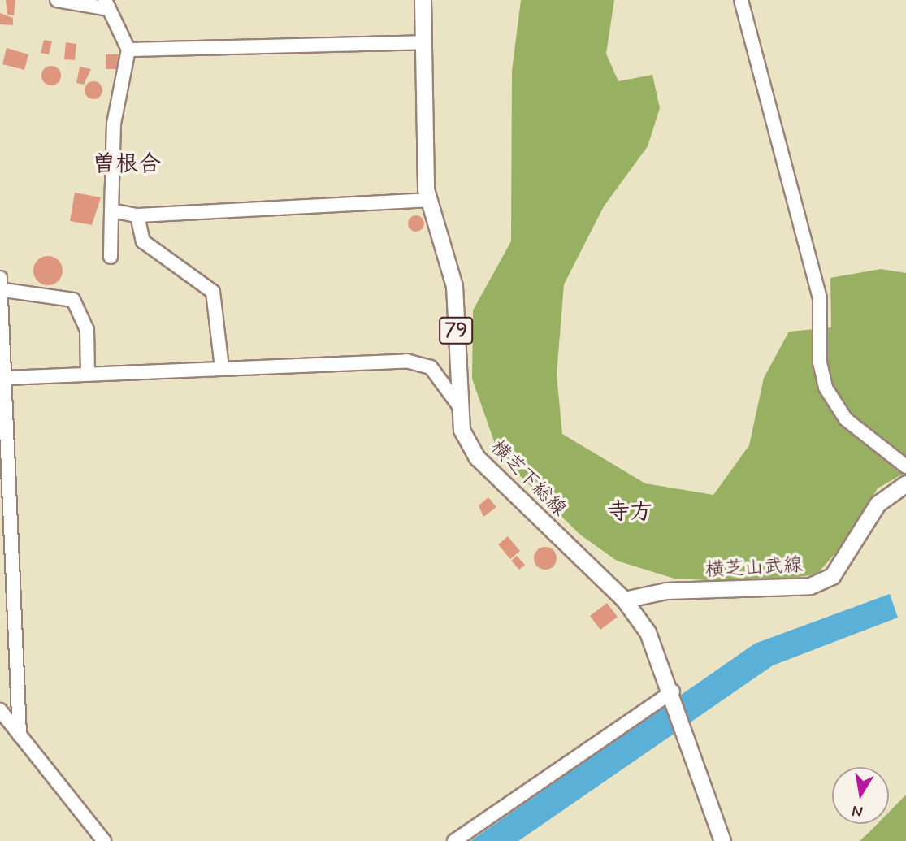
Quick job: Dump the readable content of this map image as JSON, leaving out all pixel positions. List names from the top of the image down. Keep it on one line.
{"streets":{"main road":["79","横芝下総線","横芝山武線"]},"crossings":[["横芝下総線","横芝山武線"]],"districts":["曽根合","寺方"],"north":"bottom"}
